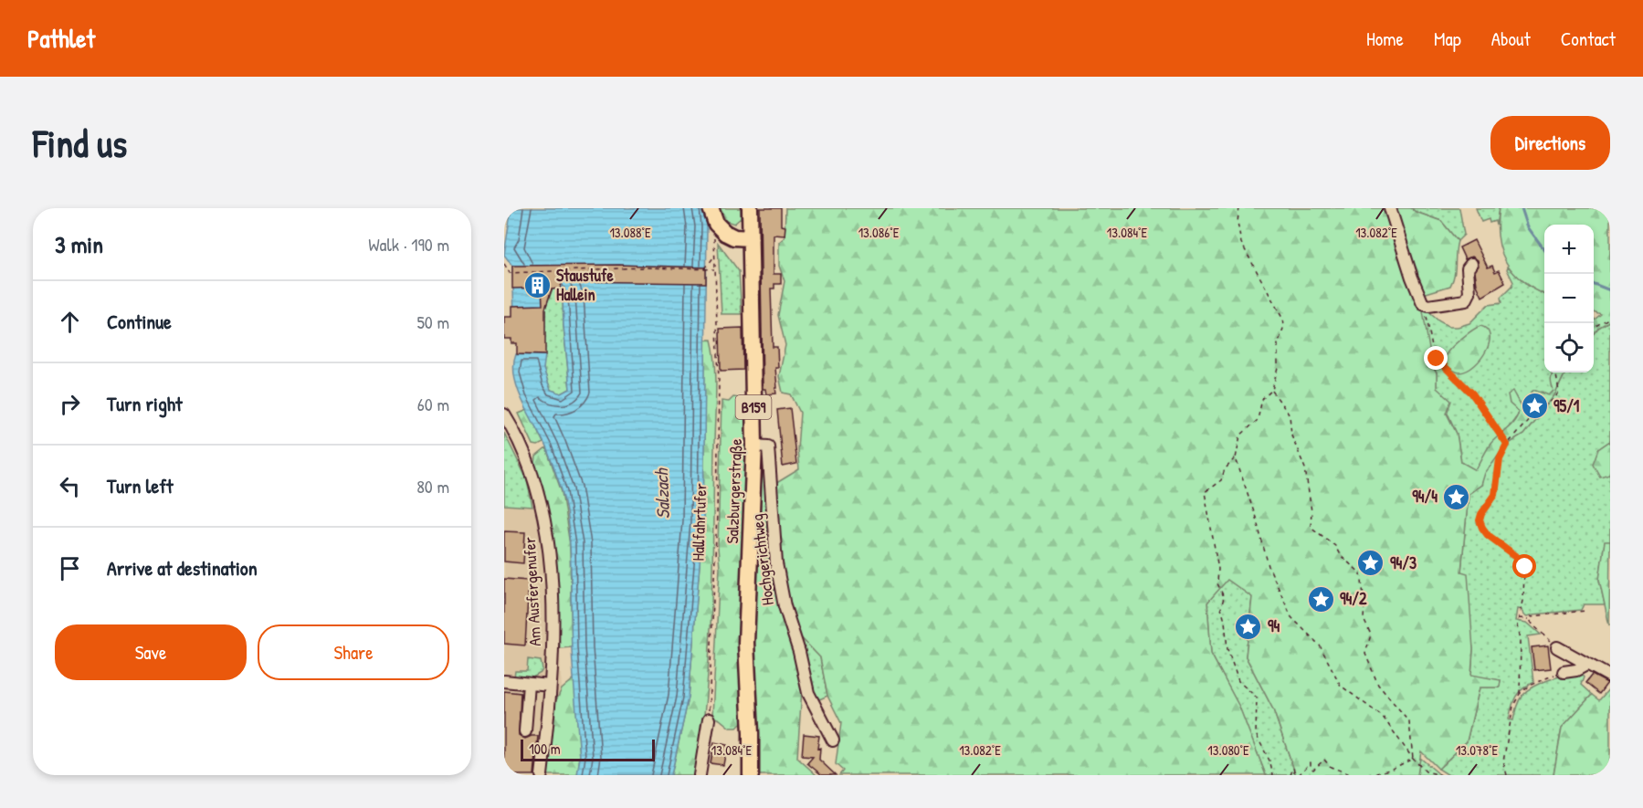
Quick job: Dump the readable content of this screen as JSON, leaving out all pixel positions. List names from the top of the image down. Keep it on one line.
{"streets":{"main road":["B159","Salzburgerstraße"],"street":["Hochgerichtweg","Am Ausfergenufer"],"path":["Hallfahrtufer"]},"crossings":[["Salzburgerstraße","Hochgerichtweg"]],"water":["Salzach"],"places":{"building":["Staustufe Hallein"],"place":["95/1","94/4","94/3","94/2","94"]},"scale_bar":"100 m","page":{"header":"Pathlet","nav":["Home","Map","About","Contact"],"buttons":["Directions",["Save","Share"]],"title":"Find us","heading":["3 min","Walk · 190 m"],"map_buttons":["+","−"],"list":[["Continue","50 m"],["Turn right","60 m"],["Turn left","80 m"],"Arrive at destination"],"scale":"100 m"},"coordinates":["13.088°E","13.084°E","13.086°E","13.082°E","13.080°E","13.078°E"]}
